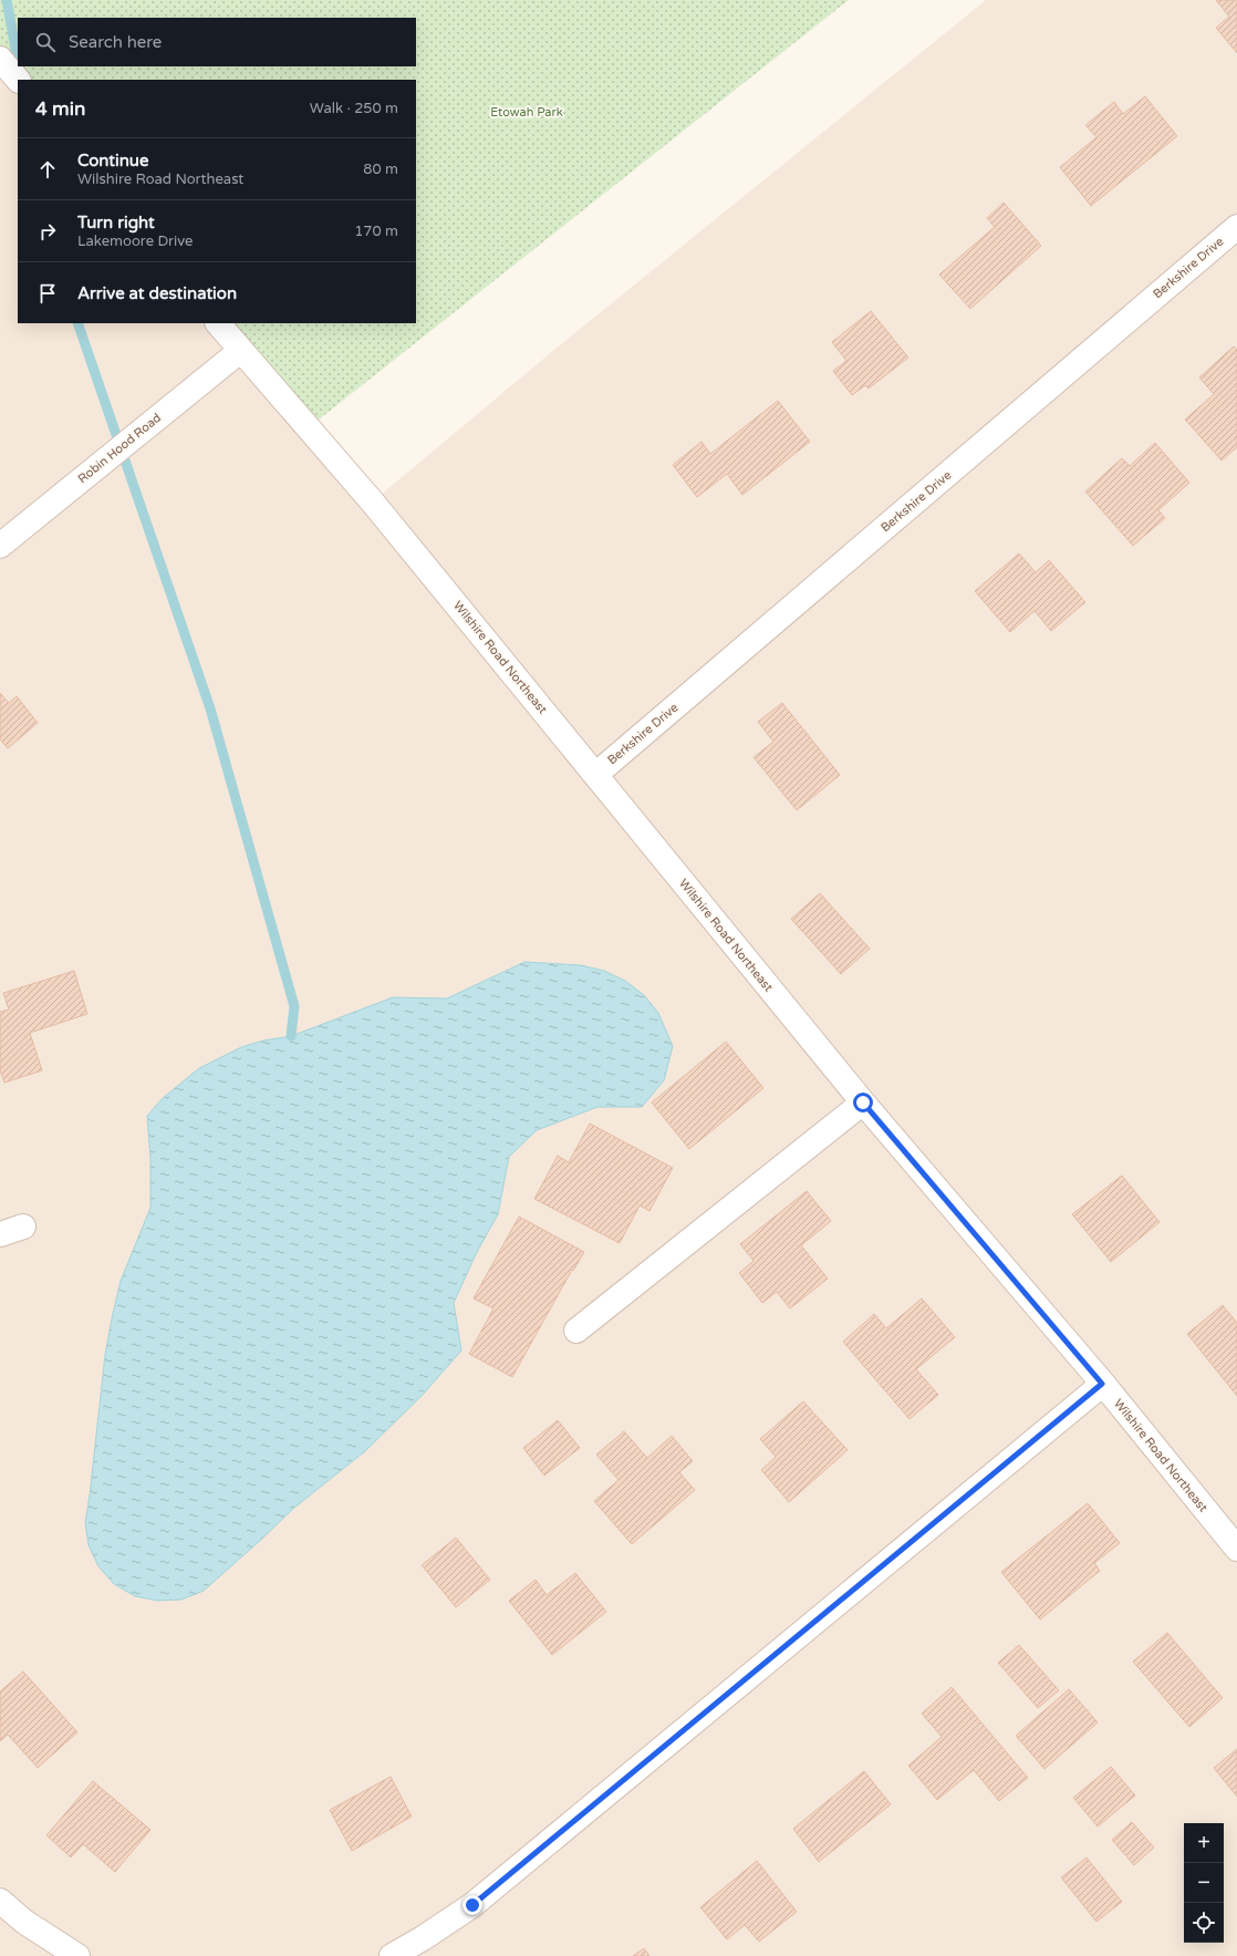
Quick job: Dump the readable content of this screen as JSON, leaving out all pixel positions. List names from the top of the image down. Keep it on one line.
{"streets":{"street":["Berkshire Drive","Robin Hood Road","Wilshire Road Northeast"]},"crossings":[["Berkshire Drive","Wilshire Road Northeast"],["Robin Hood Road","Wilshire Road Northeast"]],"parks":["Etowah Park"],"page":{"search":"Search here","heading":["4 min","Walk · 250 m"],"list":[["Continue","Wilshire Road Northeast","80 m"],["Turn right","Lakemoore Drive","170 m"],"Arrive at destination"],"map_buttons":["+","−"]}}
